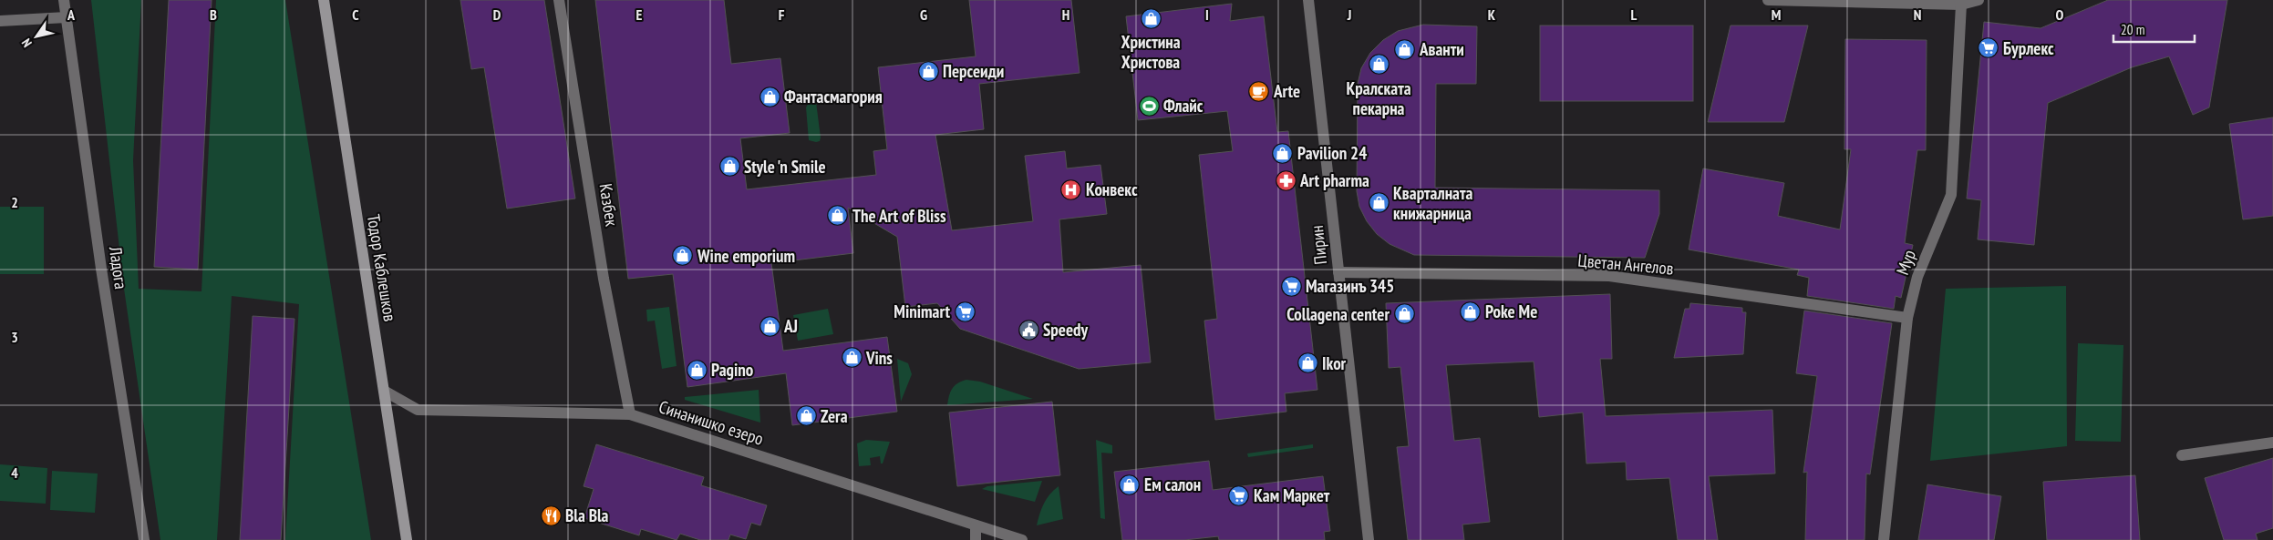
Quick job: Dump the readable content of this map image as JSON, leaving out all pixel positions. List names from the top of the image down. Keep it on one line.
{"streets":{"main road":["Тодор Каблешков"],"street":["Казбек","Пирин","Мур","Цветан Ангелов","Ладога","Синанишко езеро"]},"crossings":[["Казбек","Синанишко езеро"],["Пирин","Цветан Ангелов"],["Мур","Цветан Ангелов"],["Тодор Каблешков","Синанишко езеро"]],"places":{"shop":["Христина Христова","Аванти","Кралската пекарна","Персеиди","Фантасмагория","Pavilion 24","Style 'n Smile","Кварталната книжарница","The Art of Bliss","Wine emporium","Poke Me","Collagena center","AJ","Vins","Ikor","Pagino","Zera","Ем салон"],"supermarket":["Бурлекс","Магазинъ 345","Minimart","Кам Маркет"],"cafe":["Arte"],"sports":["Флайс"],"pharmacy":["Art pharma"],"hospital":["Конвекс"],"public building":["Speedy"],"restaurant":["Bla Bla"]},"scale_bar":"20 m","north":"bottom left","grid":{"columns":["A","B","C","D","E","F","G","H","I","J","K","L","M","N","O"],"rows":["2","3","4"]}}
